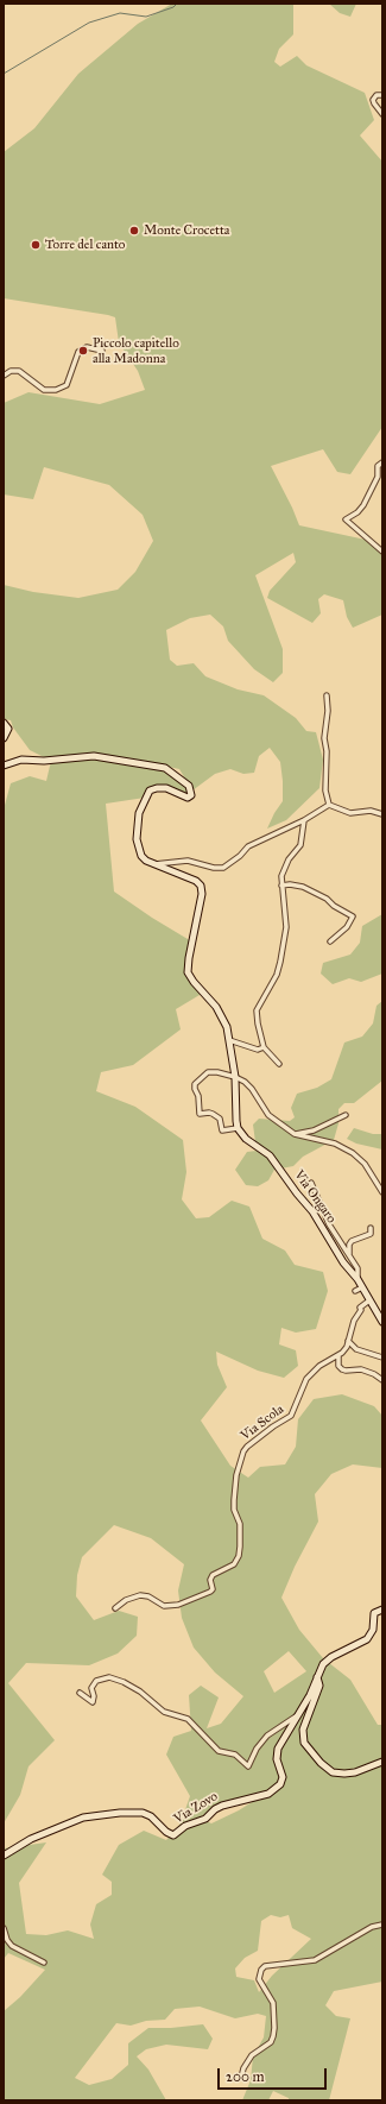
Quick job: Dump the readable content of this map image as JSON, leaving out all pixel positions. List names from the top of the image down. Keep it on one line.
{"streets":{"main road":["Via Ongaro","Via Zovo"],"street":["Via Scola"]},"crossings":[["Via Ongaro","Via Scola"]],"places":["Monte Crocetta","Torre del canto","Piccolo capitello alla Madonna"],"scale_bar":"200 m"}
